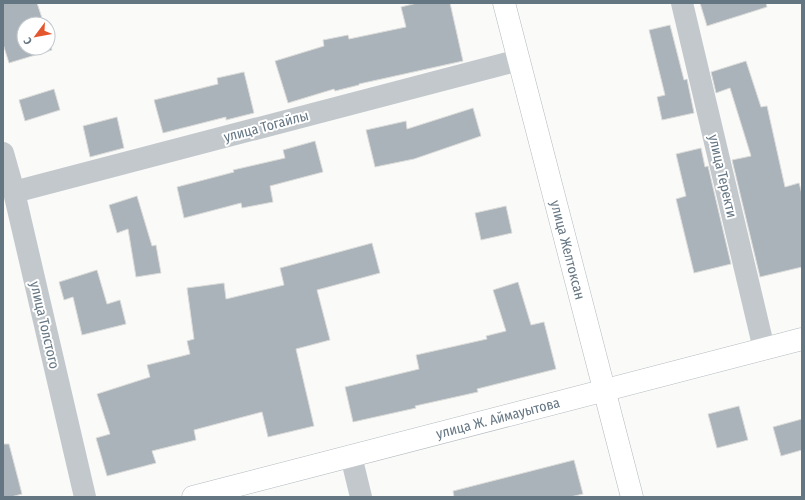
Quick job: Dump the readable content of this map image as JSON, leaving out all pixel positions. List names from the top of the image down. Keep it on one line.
{"streets":{"street":["улица Тогайлы","улица Теректи","улица Желтоксан","улица Толстого","улица Ж. Аймауытова"]},"crossings":[["улица Тогайлы","улица Желтоксан"],["улица Тогайлы","улица Толстого"],["улица Теректи","улица Ж. Аймауытова"],["улица Желтоксан","улица Ж. Аймауытова"]],"north":"bottom left"}
